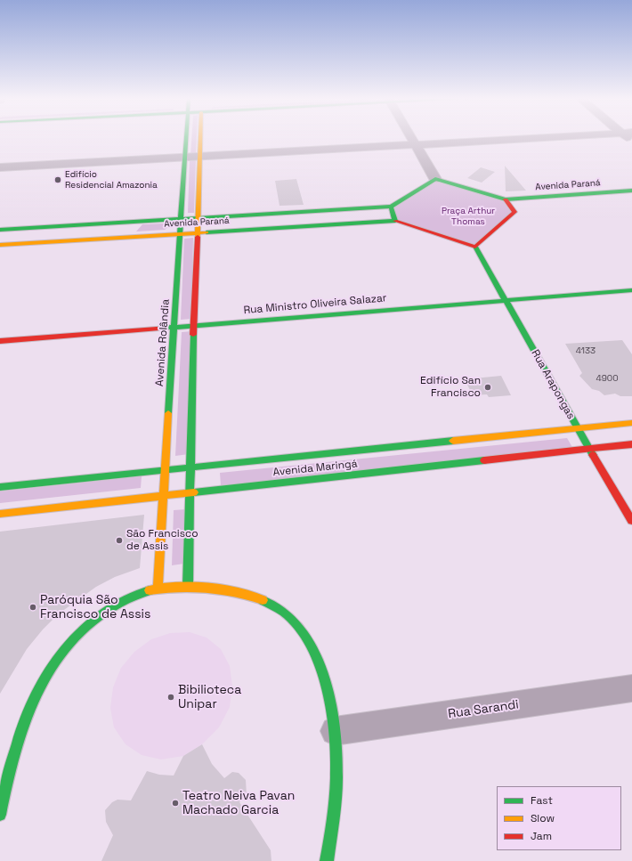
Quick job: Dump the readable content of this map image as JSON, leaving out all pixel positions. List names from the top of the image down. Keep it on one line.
{"streets":{"street":["Avenida Paraná","Rua Ministro Oliveira Salazar","Avenida Rolândia","Rua Arapongas","Avenida Maringá","Rua Sarandi"]},"crossings":[["Avenida Paraná","Avenida Rolândia"],["Rua Ministro Oliveira Salazar","Avenida Rolândia"],["Rua Ministro Oliveira Salazar","Rua Arapongas"],["Avenida Rolândia","Avenida Maringá"],["Rua Arapongas","Avenida Maringá"]],"parks":["Praça Arthur Thomas"],"places":["Edifício Residencial Amazonia","Edifício San Francisco","São Francisco de Assis","Paróquia São Francisco de Assis","Bibilioteca Unipar","Teatro Neiva Pavan Machado Garcia"],"house_numbers":["4133","4900"],"legend":["Fast","Slow","Jam"]}
